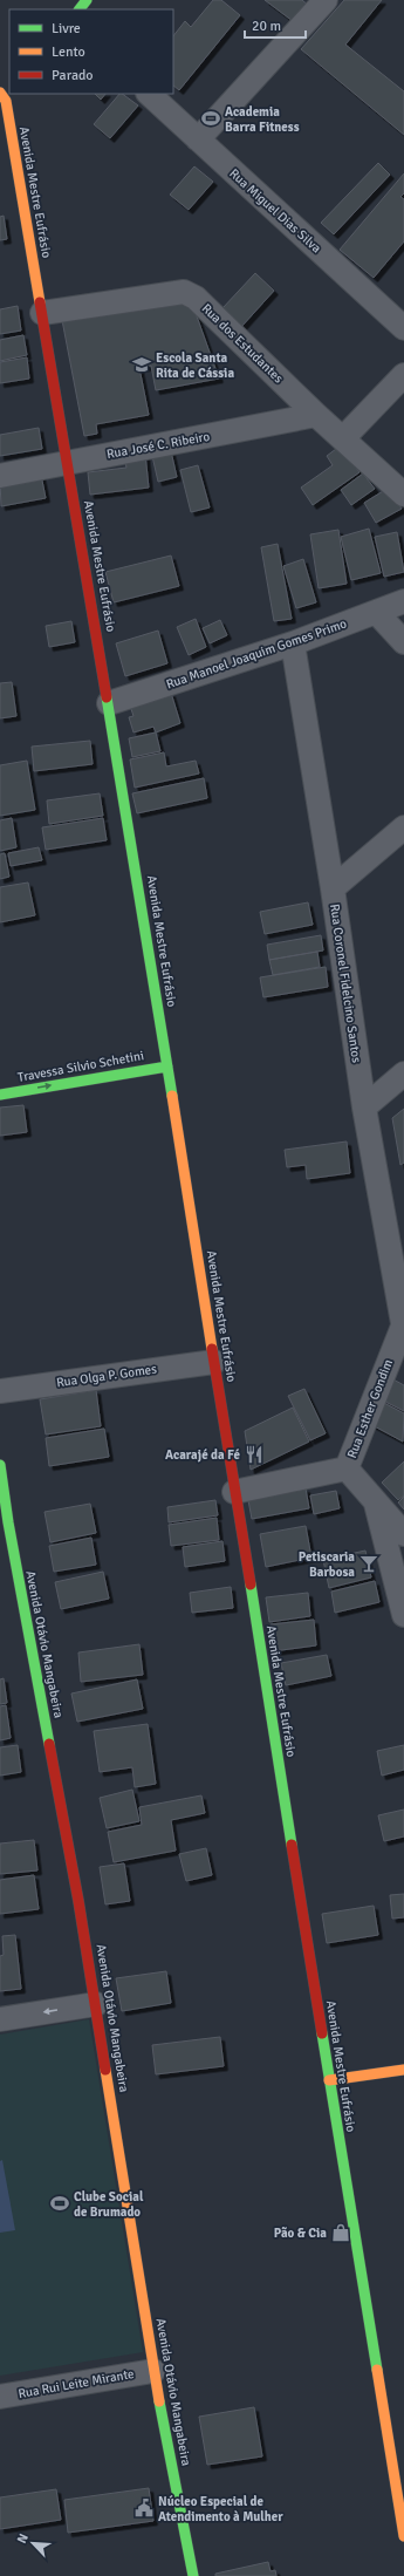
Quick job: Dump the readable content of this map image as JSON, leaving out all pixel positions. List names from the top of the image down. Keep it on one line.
{"streets":{"street":["Avenida Mestre Eufrásio","Rua Miguel Dias Silva","Rua dos Estudantes","Rua José C. Ribeiro","Rua Manoel Joaquim Gomes Primo","Rua Coronel Fidelcino Santos","Travessa Silvio Schetini","Rua Olga P. Gomes","Rua Esther Gondim","Avenida Otávio Mangabeira","Rua Rui Leite Mirante"]},"crossings":[["Avenida Mestre Eufrásio","Rua dos Estudantes"],["Avenida Mestre Eufrásio","Rua José C. Ribeiro"],["Avenida Mestre Eufrásio","Rua Manoel Joaquim Gomes Primo"],["Avenida Mestre Eufrásio","Travessa Silvio Schetini"],["Avenida Mestre Eufrásio","Rua Olga P. Gomes"],["Rua dos Estudantes","Rua José C. Ribeiro"],["Rua Manoel Joaquim Gomes Primo","Rua Coronel Fidelcino Santos"],["Rua Coronel Fidelcino Santos","Rua Esther Gondim"],["Avenida Otávio Mangabeira","Rua Rui Leite Mirante"]],"one_way":["Travessa Silvio Schetini"],"places":{"sports":["Academia Barra Fitness","Clube Social de Brumado"],"school or university":["Escola Santa Rita de Cássia"],"restaurant":["Acarajé da Fé"],"bar":["Petiscaria Barbosa"],"shop":["Pão & Cia"],"public building":["Núcleo Especial de Atendimento à Mulher"]},"legend":["Livre","Lento","Parado"],"scale_bar":"20 m","north":"top left"}
